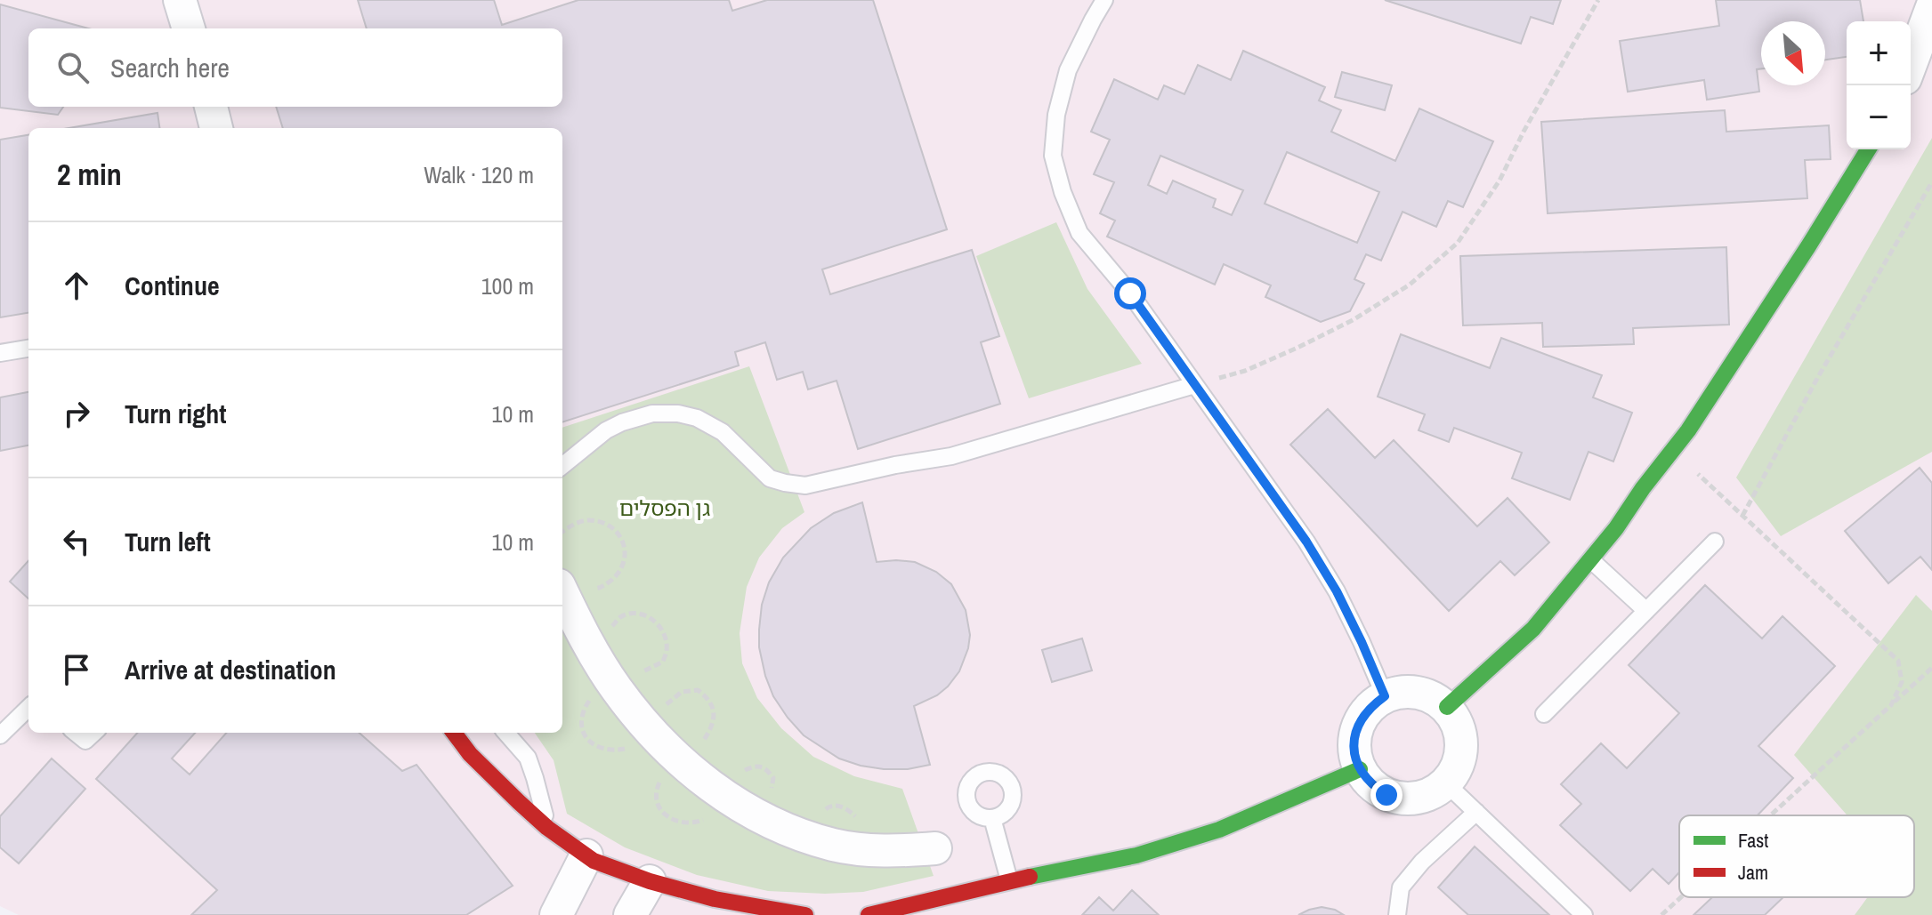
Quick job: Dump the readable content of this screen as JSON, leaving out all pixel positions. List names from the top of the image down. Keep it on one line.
{"parks":["גן הפסלים"],"legend":["Fast","Jam"],"north":"bottom right","page":{"map_buttons":["+","−"],"search":"Search here","heading":["2 min","Walk · 120 m"],"list":[["Continue","100 m"],["Turn right","10 m"],["Turn left","10 m"],"Arrive at destination"]}}
